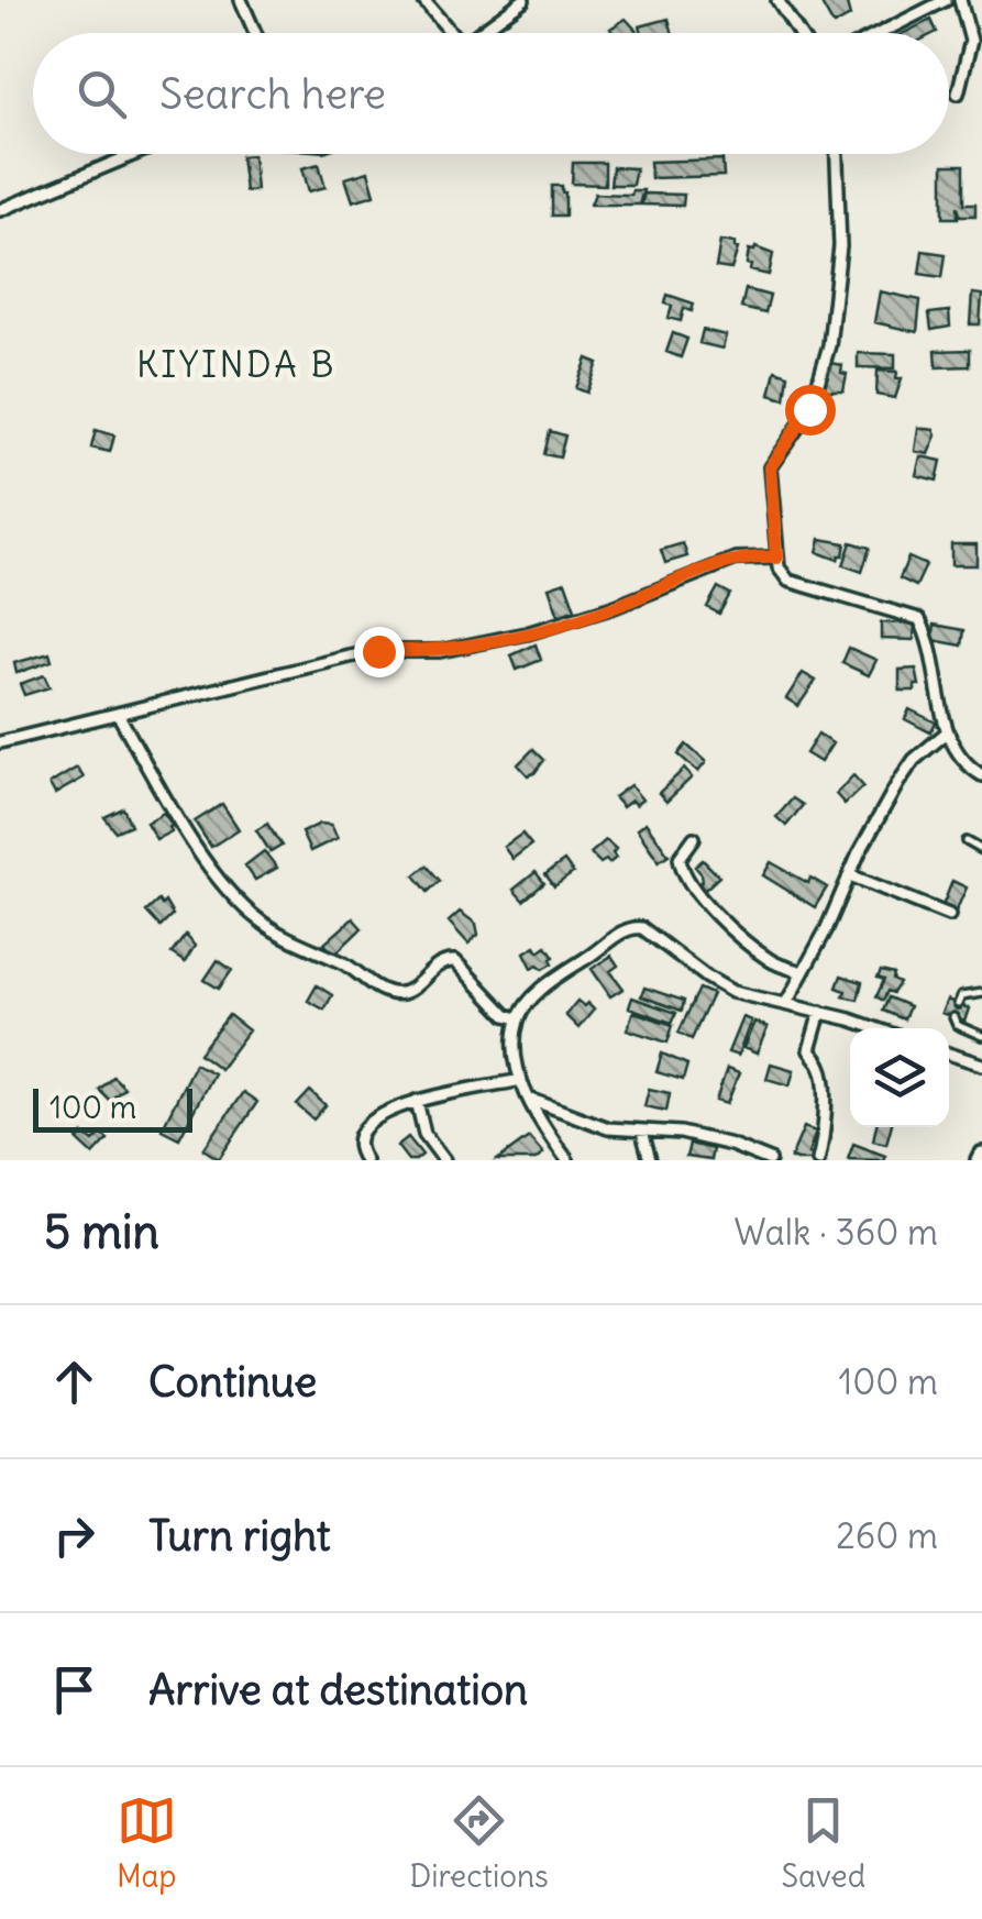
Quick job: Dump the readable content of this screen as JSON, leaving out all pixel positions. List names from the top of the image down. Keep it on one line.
{"districts":["KIYINDA B"],"scale_bar":"100 m","page":{"search":"Search here","scale":"100 m","heading":["5 min","Walk · 360 m"],"list":[["Continue","100 m"],["Turn right","260 m"],"Arrive at destination"],"nav":["Map","Directions","Saved"]}}
